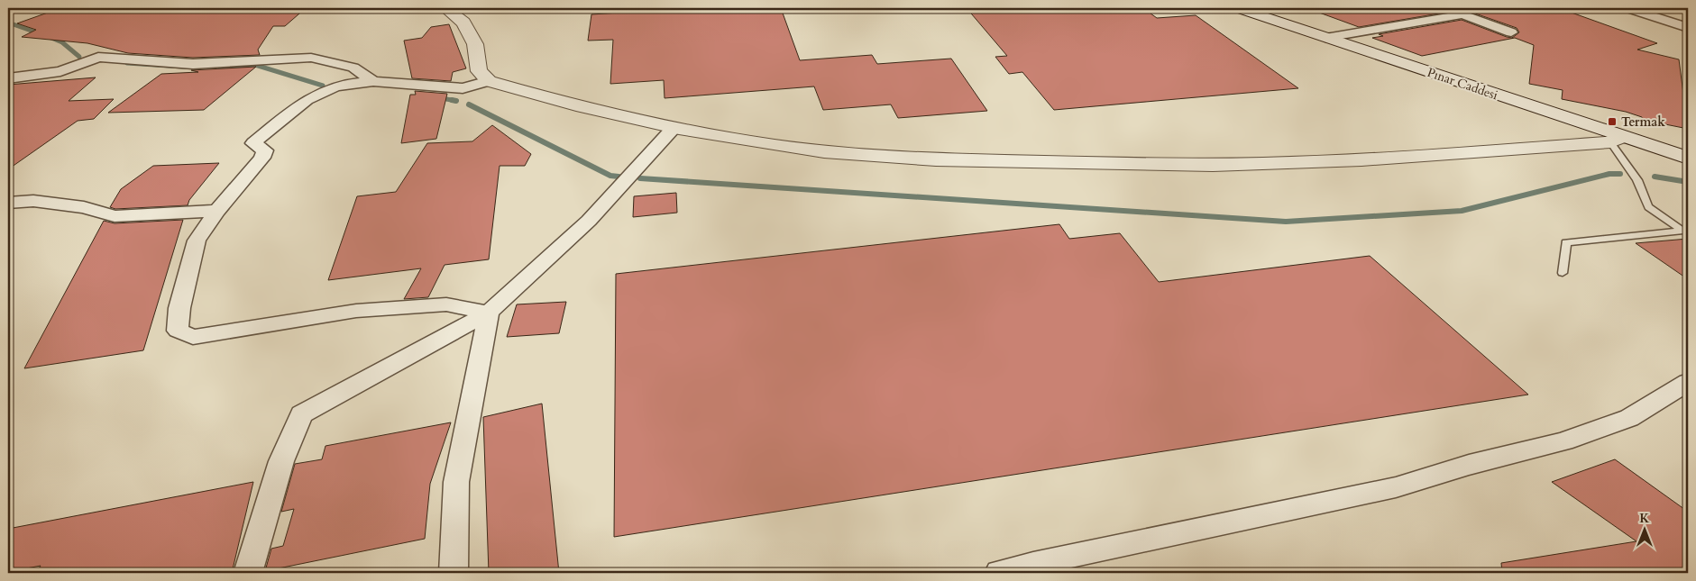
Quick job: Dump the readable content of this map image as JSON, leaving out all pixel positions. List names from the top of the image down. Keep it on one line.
{"streets":{"street":["Pınar Caddesi"]},"places":{"transit":["Termak"]},"north":"top"}
